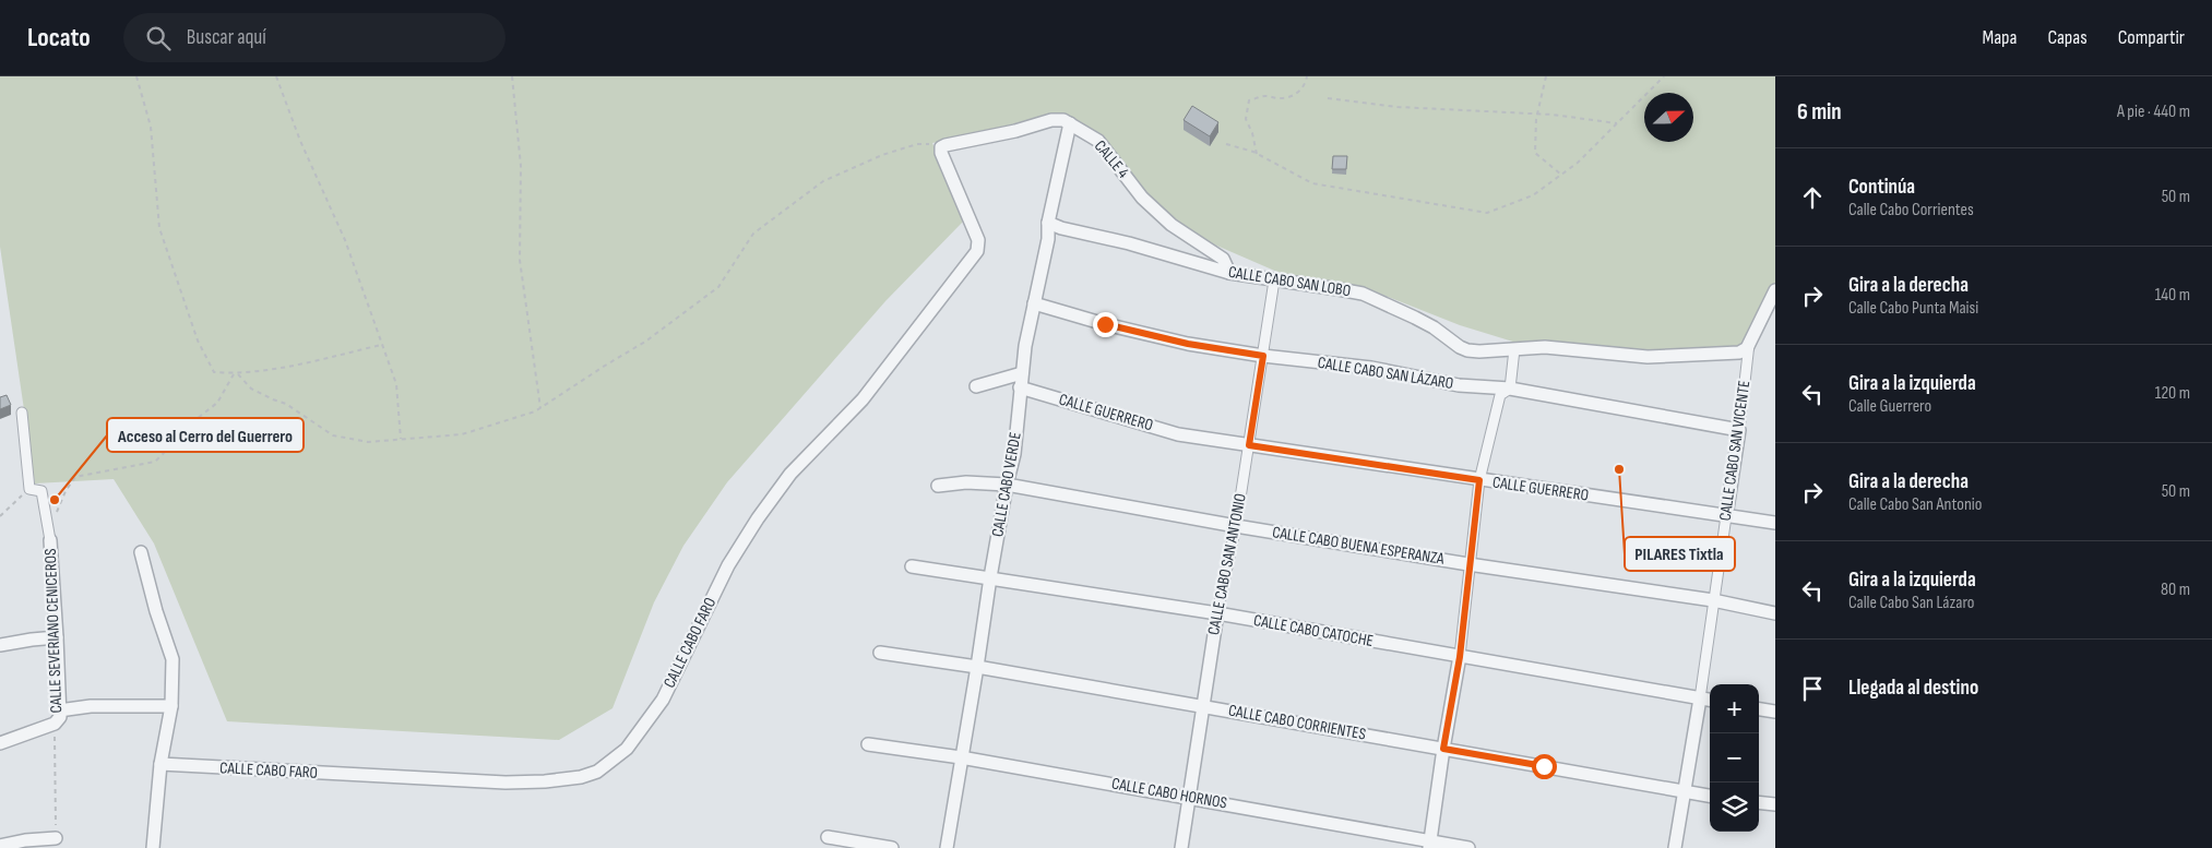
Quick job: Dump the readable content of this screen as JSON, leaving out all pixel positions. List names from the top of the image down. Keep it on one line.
{"streets":{"street":["CALLE 4","CALLE CABO SAN LOBO","CALLE CABO SAN LÁZARO","CALLE GUERRERO","CALLE CABO SAN VICENTE","CALLE CABO VERDE","CALLE CABO BUENA ESPERANZA","CALLE CABO SAN ANTONIO","CALLE SEVERIANO CENICEROS","CALLE CABO CATOCHE","CALLE CABO FARO","CALLE CABO CORRIENTES","CALLE CABO HORNOS"]},"crossings":[["CALLE 4","CALLE CABO SAN LOBO"],["CALLE 4","CALLE CABO VERDE"],["CALLE 4","CALLE CABO FARO"],["CALLE CABO SAN LOBO","CALLE CABO SAN VICENTE"],["CALLE CABO SAN LOBO","CALLE CABO VERDE"],["CALLE CABO SAN LOBO","CALLE CABO SAN ANTONIO"],["CALLE CABO SAN LÁZARO","CALLE CABO SAN VICENTE"],["CALLE CABO SAN LÁZARO","CALLE CABO VERDE"],["CALLE CABO SAN LÁZARO","CALLE CABO SAN ANTONIO"],["CALLE GUERRERO","CALLE CABO SAN VICENTE"],["CALLE GUERRERO","CALLE CABO VERDE"],["CALLE GUERRERO","CALLE CABO SAN ANTONIO"],["CALLE CABO SAN VICENTE","CALLE CABO BUENA ESPERANZA"],["CALLE CABO SAN VICENTE","CALLE CABO CATOCHE"],["CALLE CABO SAN VICENTE","CALLE CABO CORRIENTES"],["CALLE CABO VERDE","CALLE CABO BUENA ESPERANZA"],["CALLE CABO VERDE","CALLE CABO CATOCHE"],["CALLE CABO VERDE","CALLE CABO CORRIENTES"],["CALLE CABO VERDE","CALLE CABO HORNOS"],["CALLE CABO BUENA ESPERANZA","CALLE CABO SAN ANTONIO"],["CALLE CABO SAN ANTONIO","CALLE CABO CATOCHE"],["CALLE CABO SAN ANTONIO","CALLE CABO CORRIENTES"],["CALLE CABO SAN ANTONIO","CALLE CABO HORNOS"]],"places":["PILARES Tixtla","Acceso al Cerro del Guerrero"],"north":"right","page":{"header":"Locato","search":"Buscar aquí","nav":["Mapa","Capas","Compartir"],"heading":["6 min","A pie · 440 m"],"list":[["Continúa","Calle Cabo Corrientes","50 m"],["Gira a la derecha","Calle Cabo Punta Maisi","140 m"],["Gira a la izquierda","Calle Guerrero","120 m"],["Gira a la derecha","Calle Cabo San Antonio","50 m"],["Gira a la izquierda","Calle Cabo San Lázaro","80 m"],"Llegada al destino"],"map_buttons":["+","−"]}}
